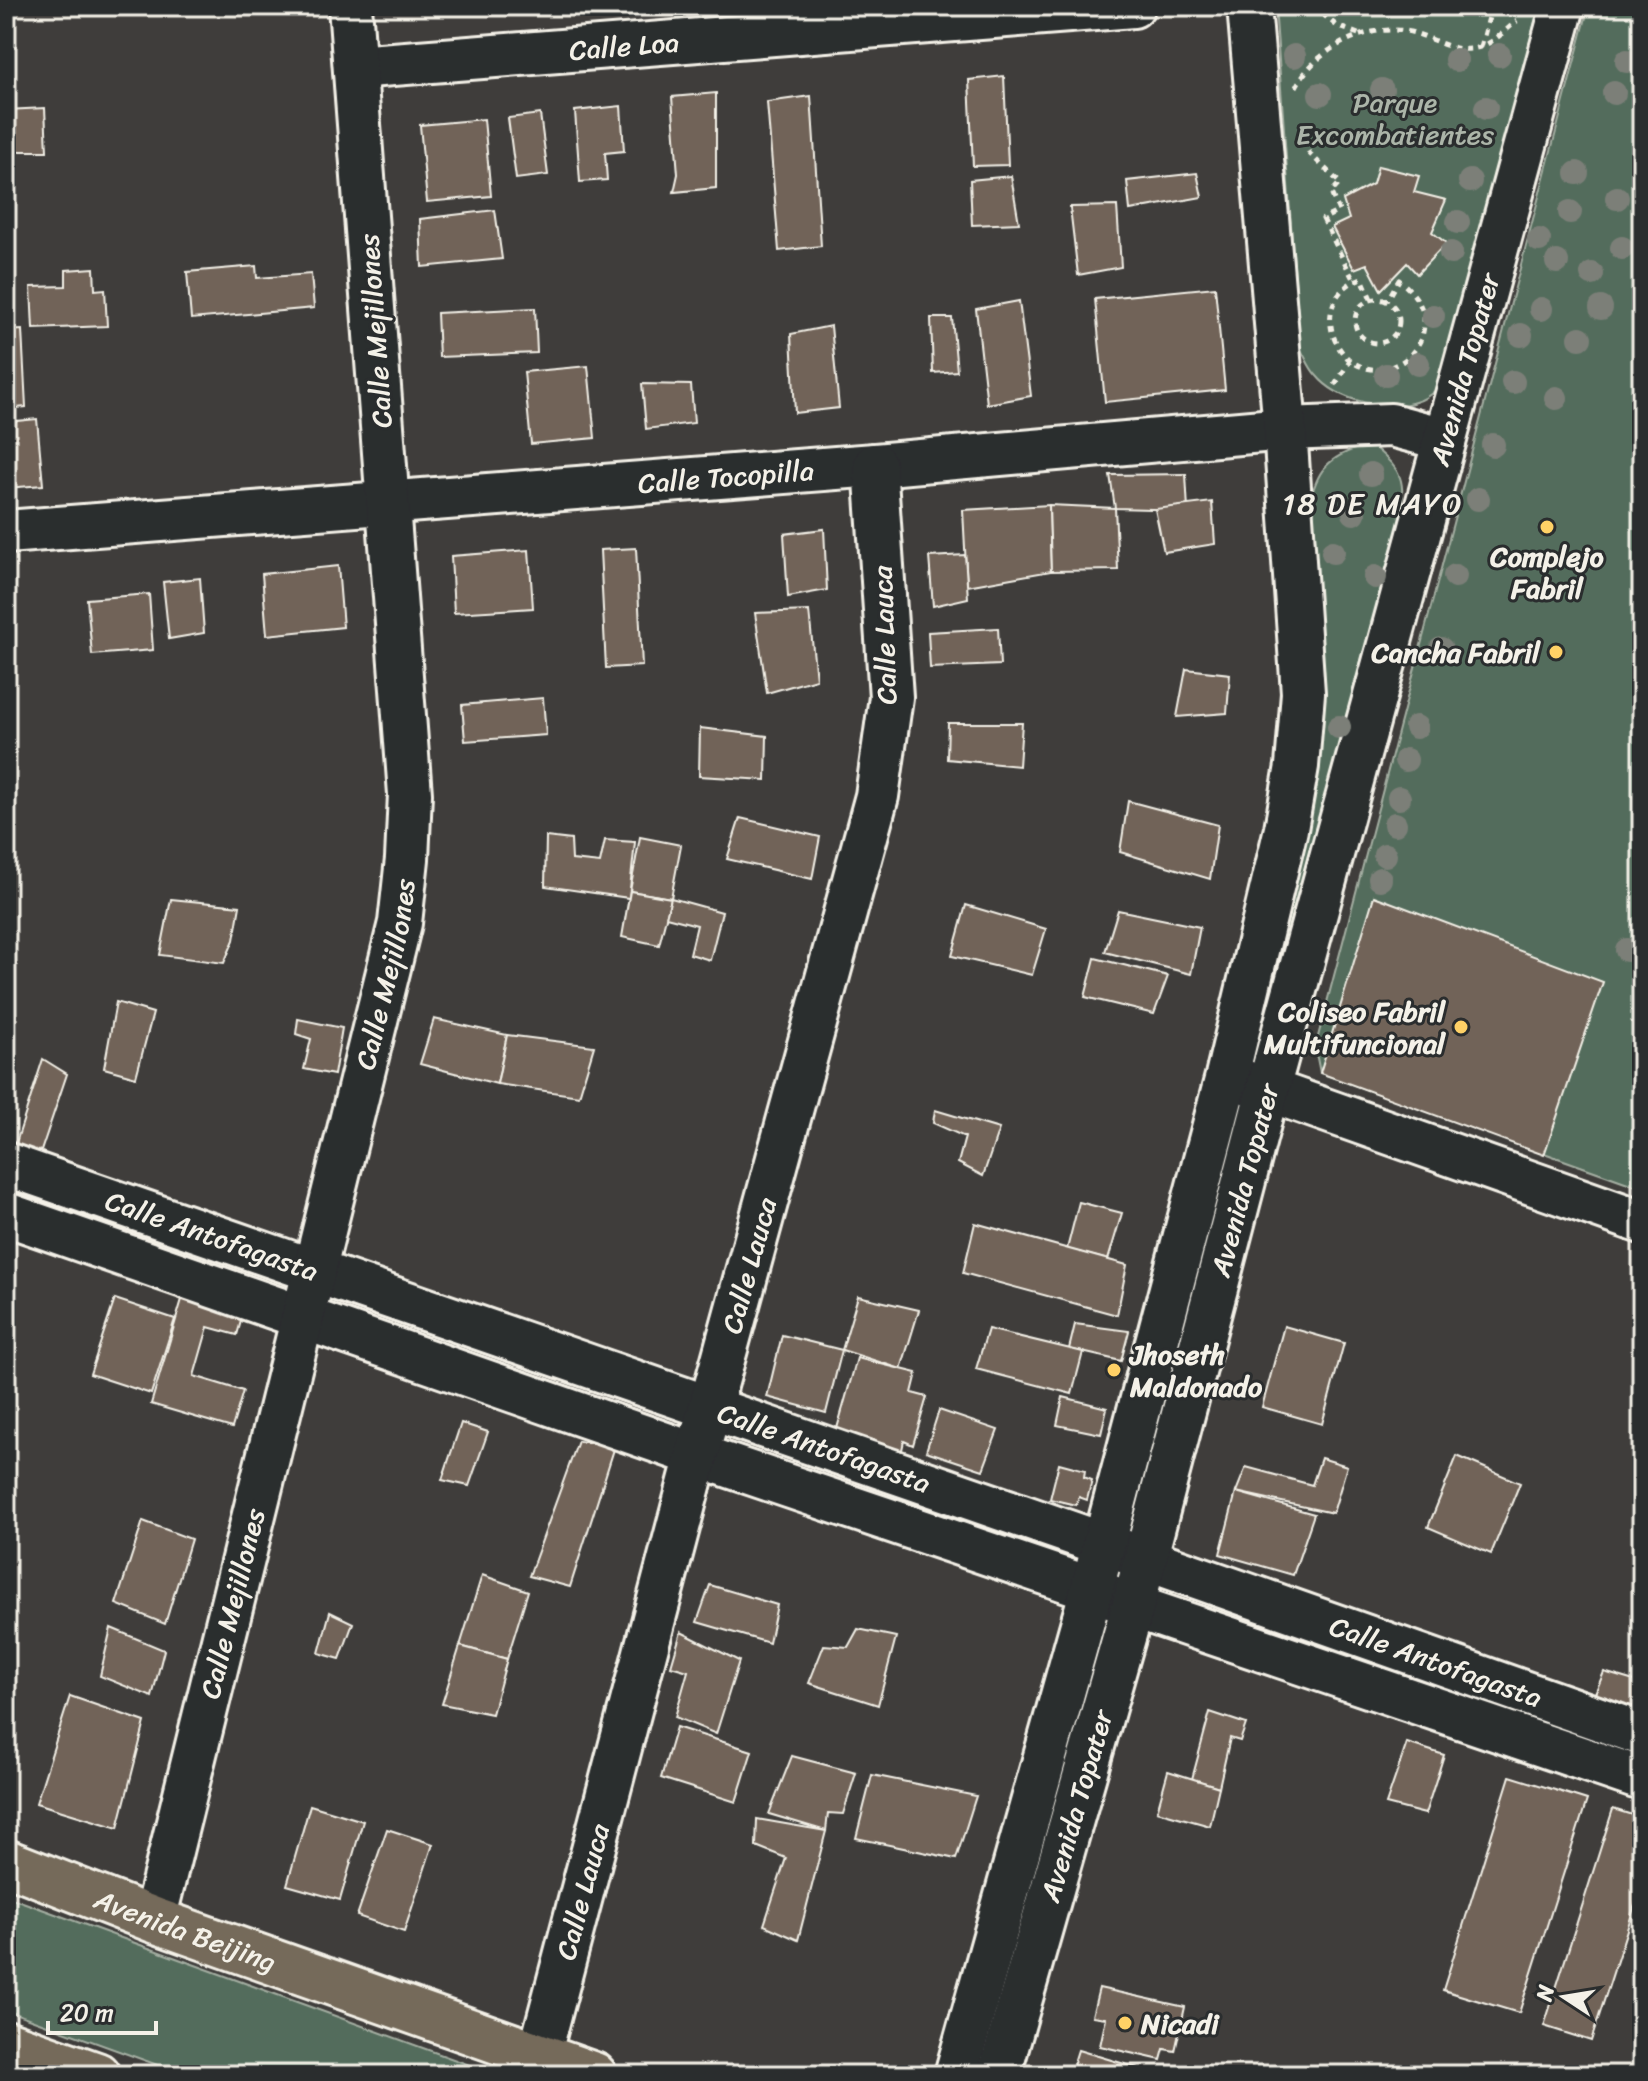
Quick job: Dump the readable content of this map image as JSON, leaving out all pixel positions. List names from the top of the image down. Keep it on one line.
{"streets":{"main road":["Avenida Beijing"],"street":["Calle Loa","Calle Mejillones","Avenida Topater","Calle Tocopilla","Calle Lauca","Calle Antofagasta"]},"crossings":[["Calle Loa","Calle Mejillones"],["Calle Mejillones","Calle Tocopilla"],["Calle Mejillones","Calle Antofagasta"],["Calle Mejillones","Avenida Beijing"],["Avenida Topater","Calle Tocopilla"],["Avenida Topater","Calle Antofagasta"],["Calle Tocopilla","Calle Lauca"],["Calle Lauca","Calle Antofagasta"],["Calle Lauca","Avenida Beijing"]],"districts":["18 DE MAYO"],"parks":["Parque Excombatientes"],"places":["Complejo Fabril","Cancha Fabril","Coliseo Fabril Multifuncional","Jhoseth Maldonado","Nicadi"],"scale_bar":"20 m","north":"left"}
